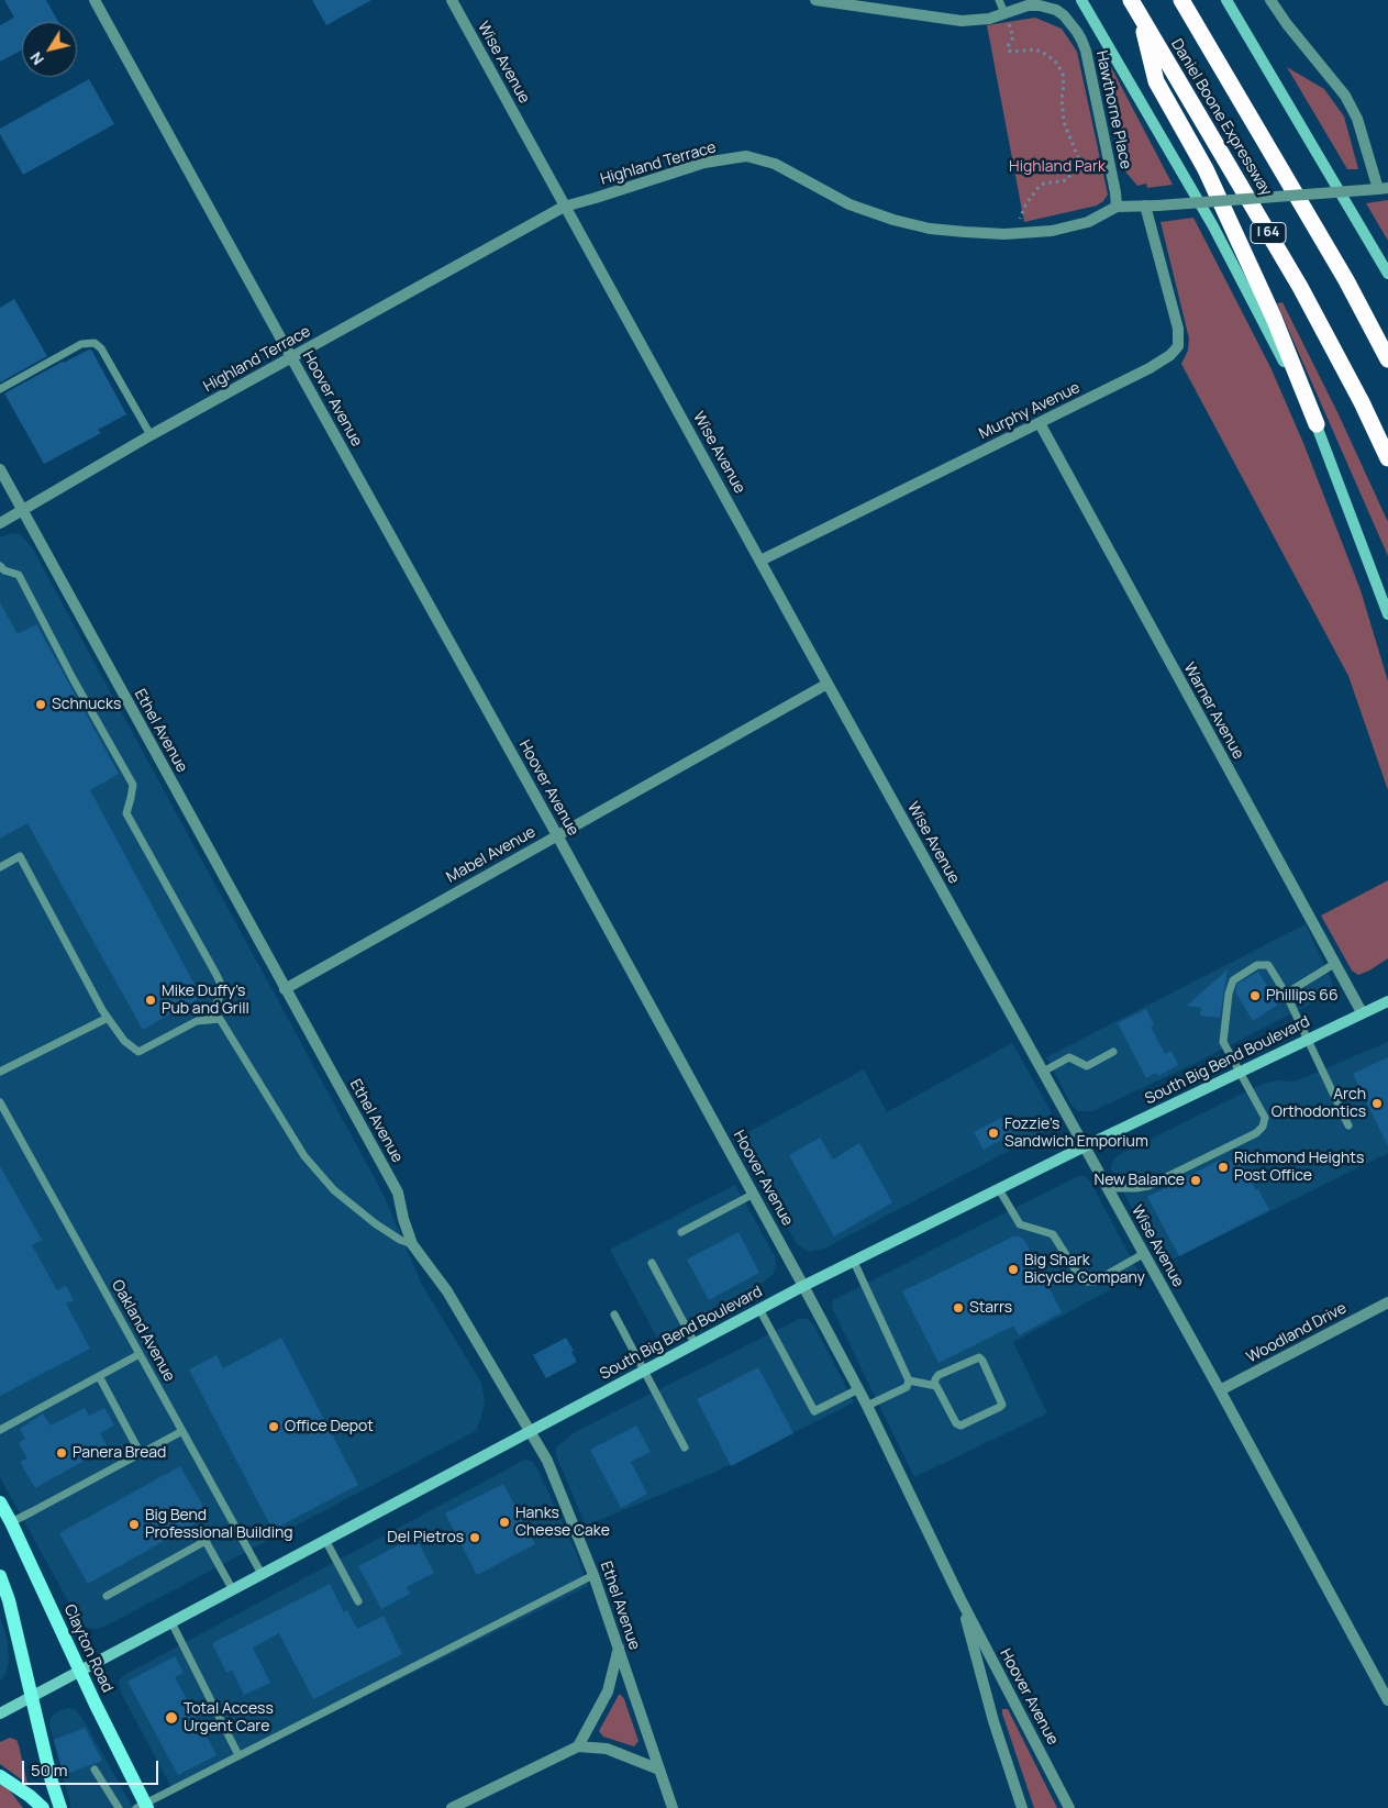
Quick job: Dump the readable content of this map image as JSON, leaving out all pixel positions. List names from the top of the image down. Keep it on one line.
{"streets":{"highway":["Daniel Boone Expressway","I 64"],"main road":["South Big Bend Boulevard","Clayton Road"],"street":["Wise Avenue","Hawthorne Place","Highland Terrace","Hoover Avenue","Murphy Avenue","Warner Avenue","Ethel Avenue","Mabel Avenue","Woodland Drive"],"lane":["Oakland Avenue"]},"crossings":[["Wise Avenue","Highland Terrace"],["Wise Avenue","Murphy Avenue"],["Wise Avenue","Mabel Avenue"],["Wise Avenue","South Big Bend Boulevard"],["Wise Avenue","Woodland Drive"],["Hawthorne Place","Highland Terrace"],["Highland Terrace","Hoover Avenue"],["Highland Terrace","Murphy Avenue"],["Highland Terrace","Ethel Avenue"],["Hoover Avenue","Mabel Avenue"],["Hoover Avenue","South Big Bend Boulevard"],["Murphy Avenue","Warner Avenue"],["Warner Avenue","South Big Bend Boulevard"],["Ethel Avenue","Mabel Avenue"],["Ethel Avenue","South Big Bend Boulevard"],["South Big Bend Boulevard","Oakland Avenue"],["South Big Bend Boulevard","Clayton Road"]],"parks":["Highland Park"],"places":["Schnucks","Phillips 66","Mike Duffy's Pub and Grill","Arch Orthodontics","Fozzie's Sandwich Emporium","Richmond Heights Post Office","New Balance","Big Shark Bicycle Company","Starrs","Office Depot","Panera Bread","Hanks Cheese Cake","Big Bend Professional Building","Del Pietros","Total Access Urgent Care"],"scale_bar":"50 m","north":"bottom left"}
